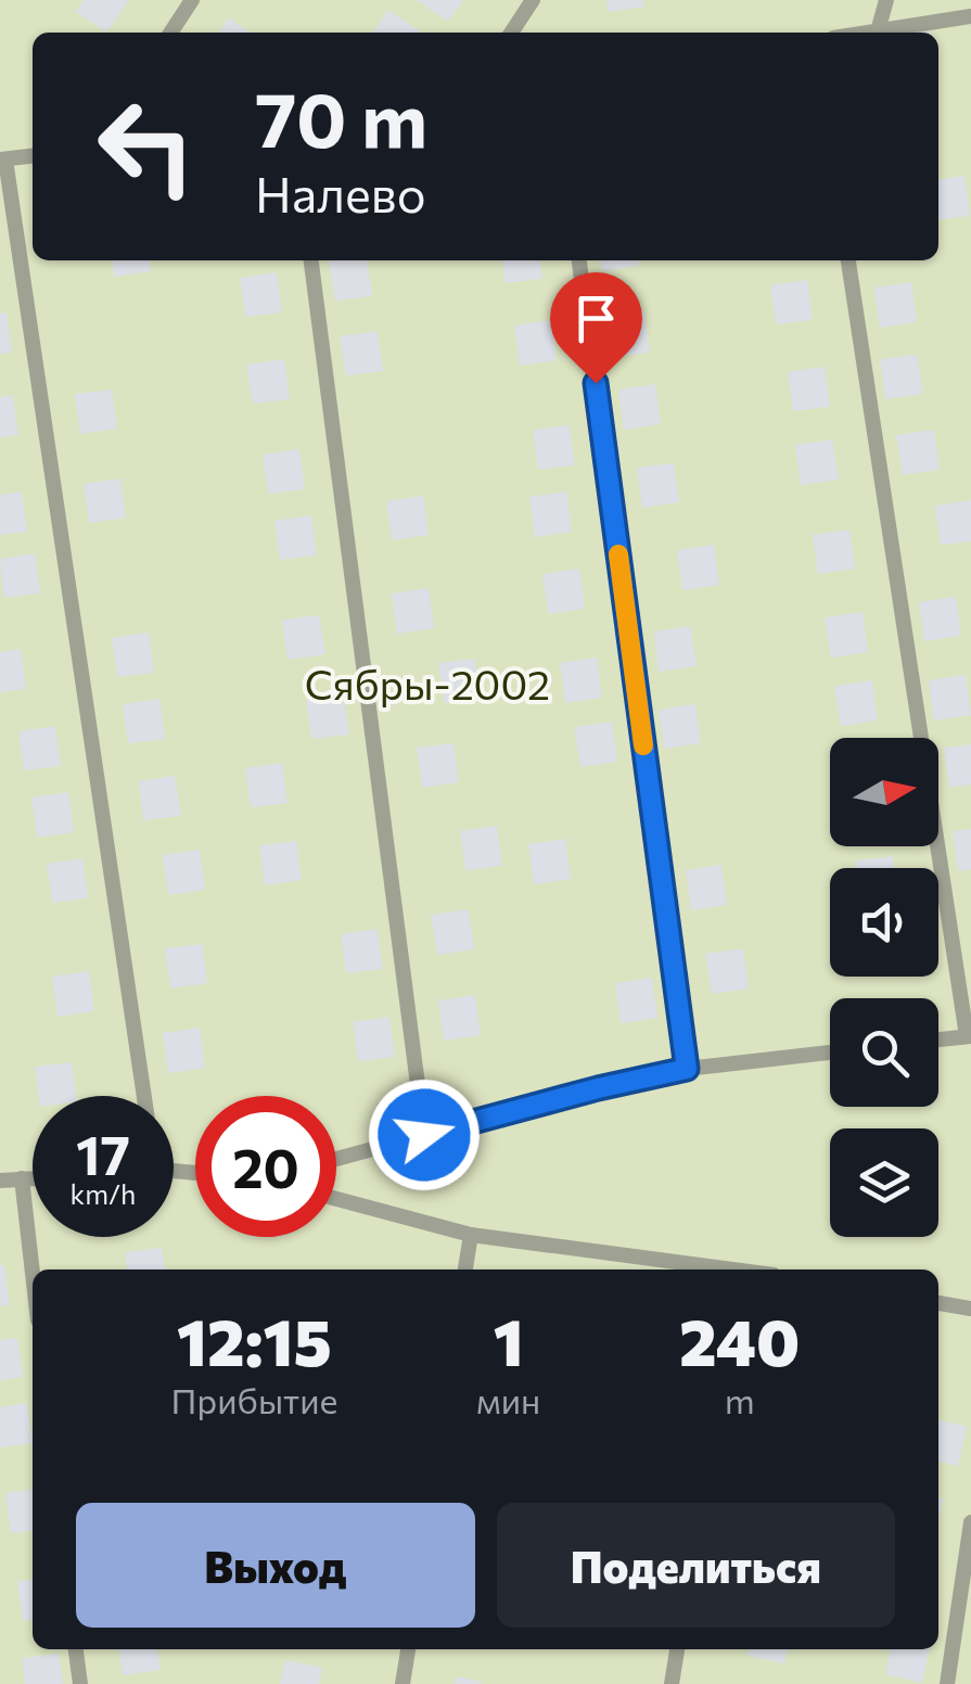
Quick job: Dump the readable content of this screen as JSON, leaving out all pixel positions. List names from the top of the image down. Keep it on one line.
{"parks":["Сябры-2002"],"north":"right","page":{"turn":["70 m","Налево"],"speed":"17 km/h","limit":"20","eta":["12:15","Прибытие","1","мин","240","m"],"buttons":["Выход","Поделиться"]}}
